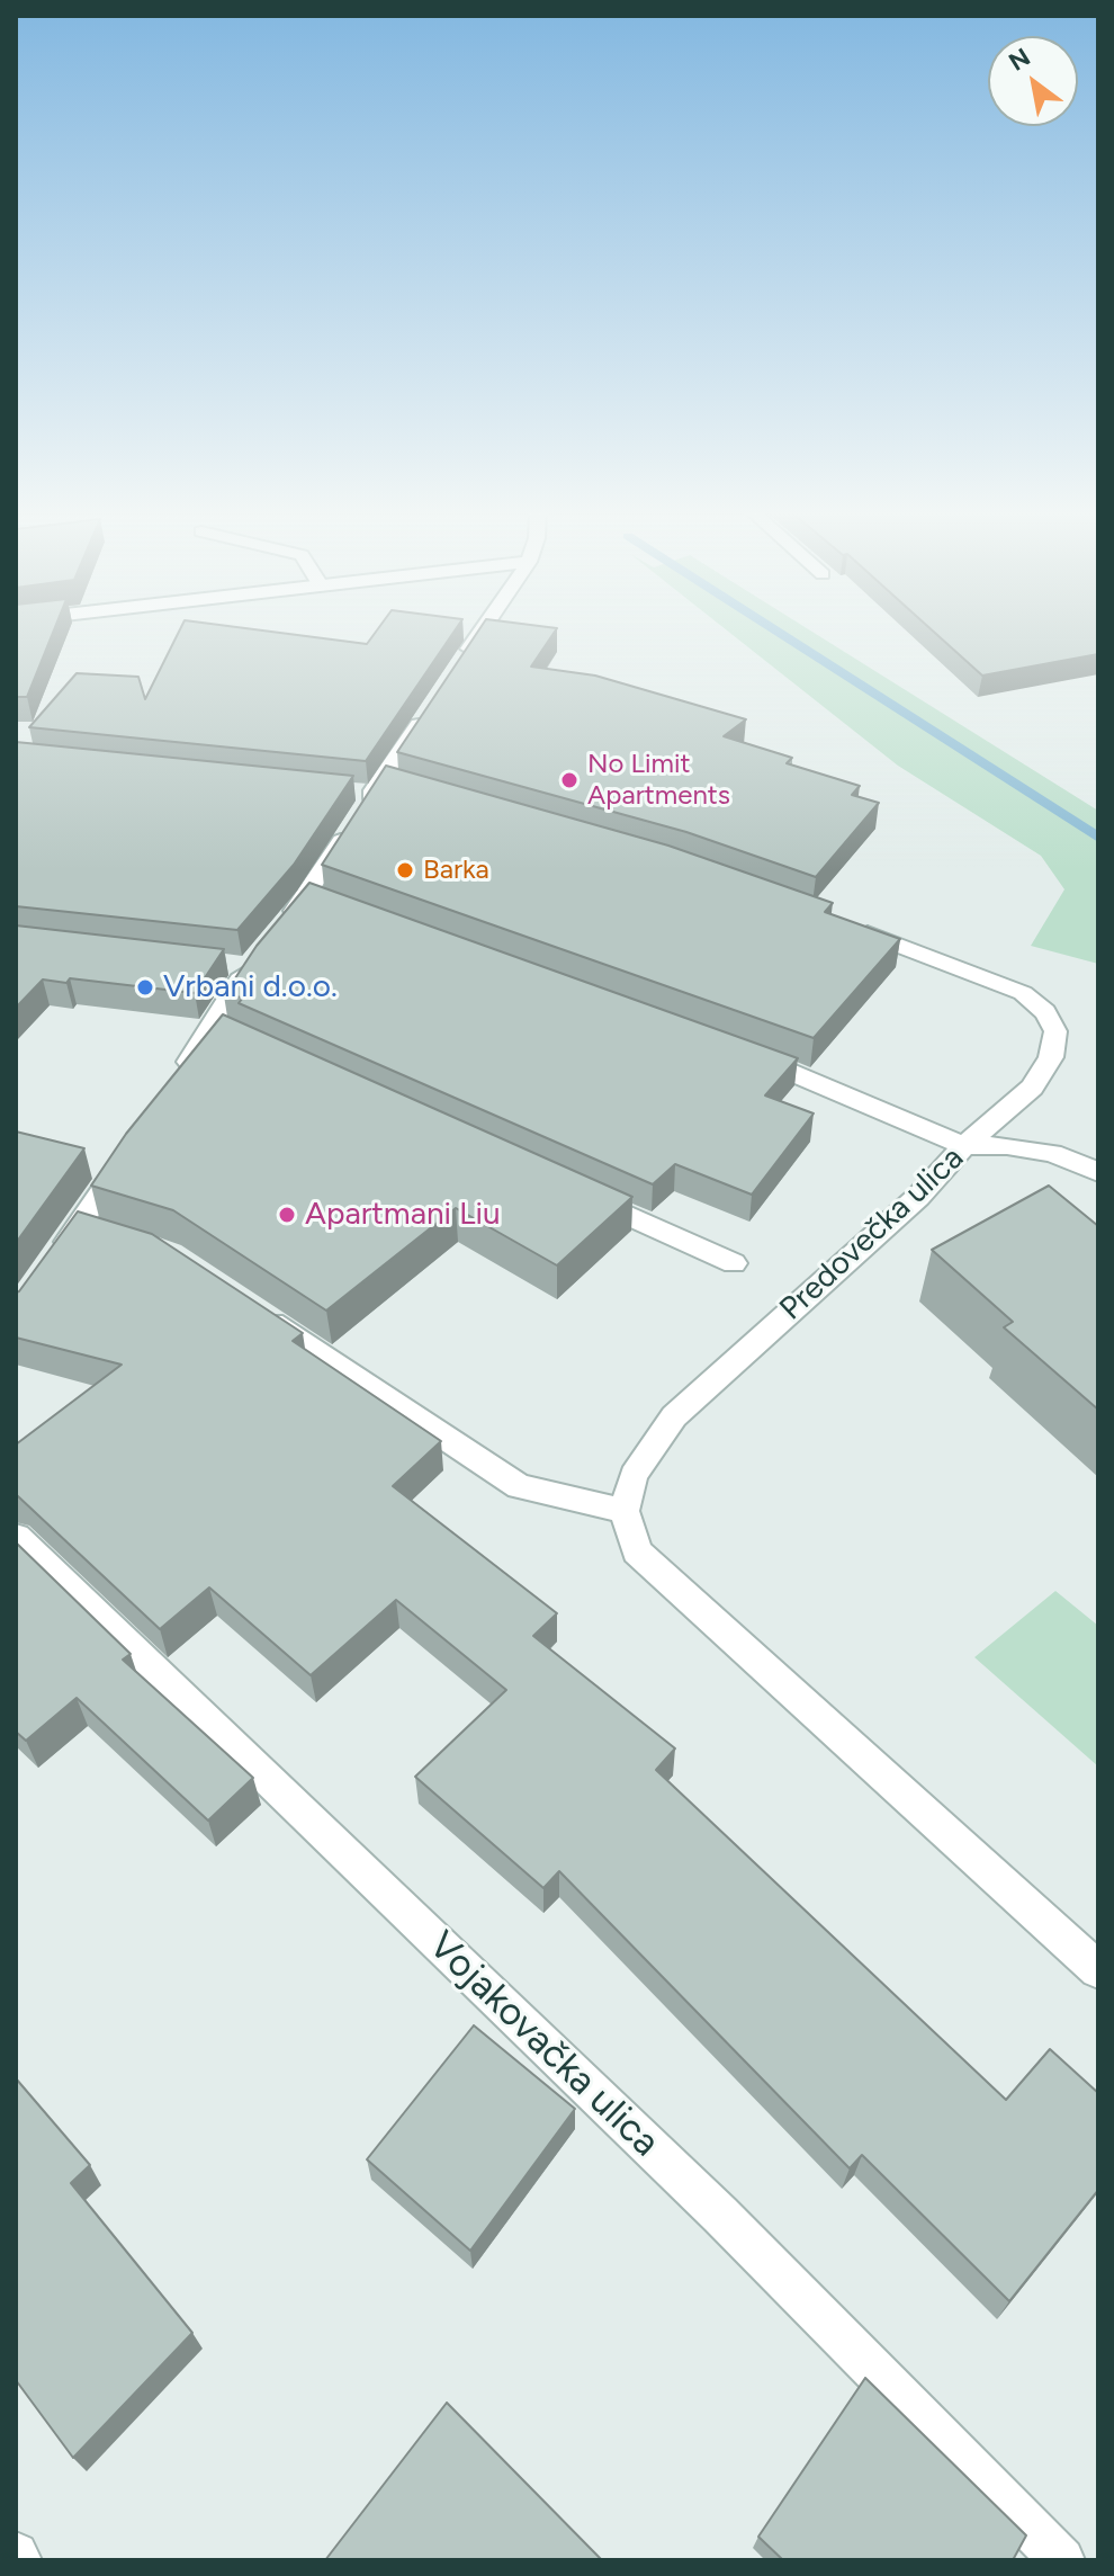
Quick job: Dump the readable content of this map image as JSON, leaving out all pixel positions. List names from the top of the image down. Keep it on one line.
{"streets":{"street":["Predovečka ulica","Vojakovačka ulica"]},"places":["No Limit Apartments","Barka","Vrbani d.o.o.","Apartmani Liu"],"north":"top left"}
